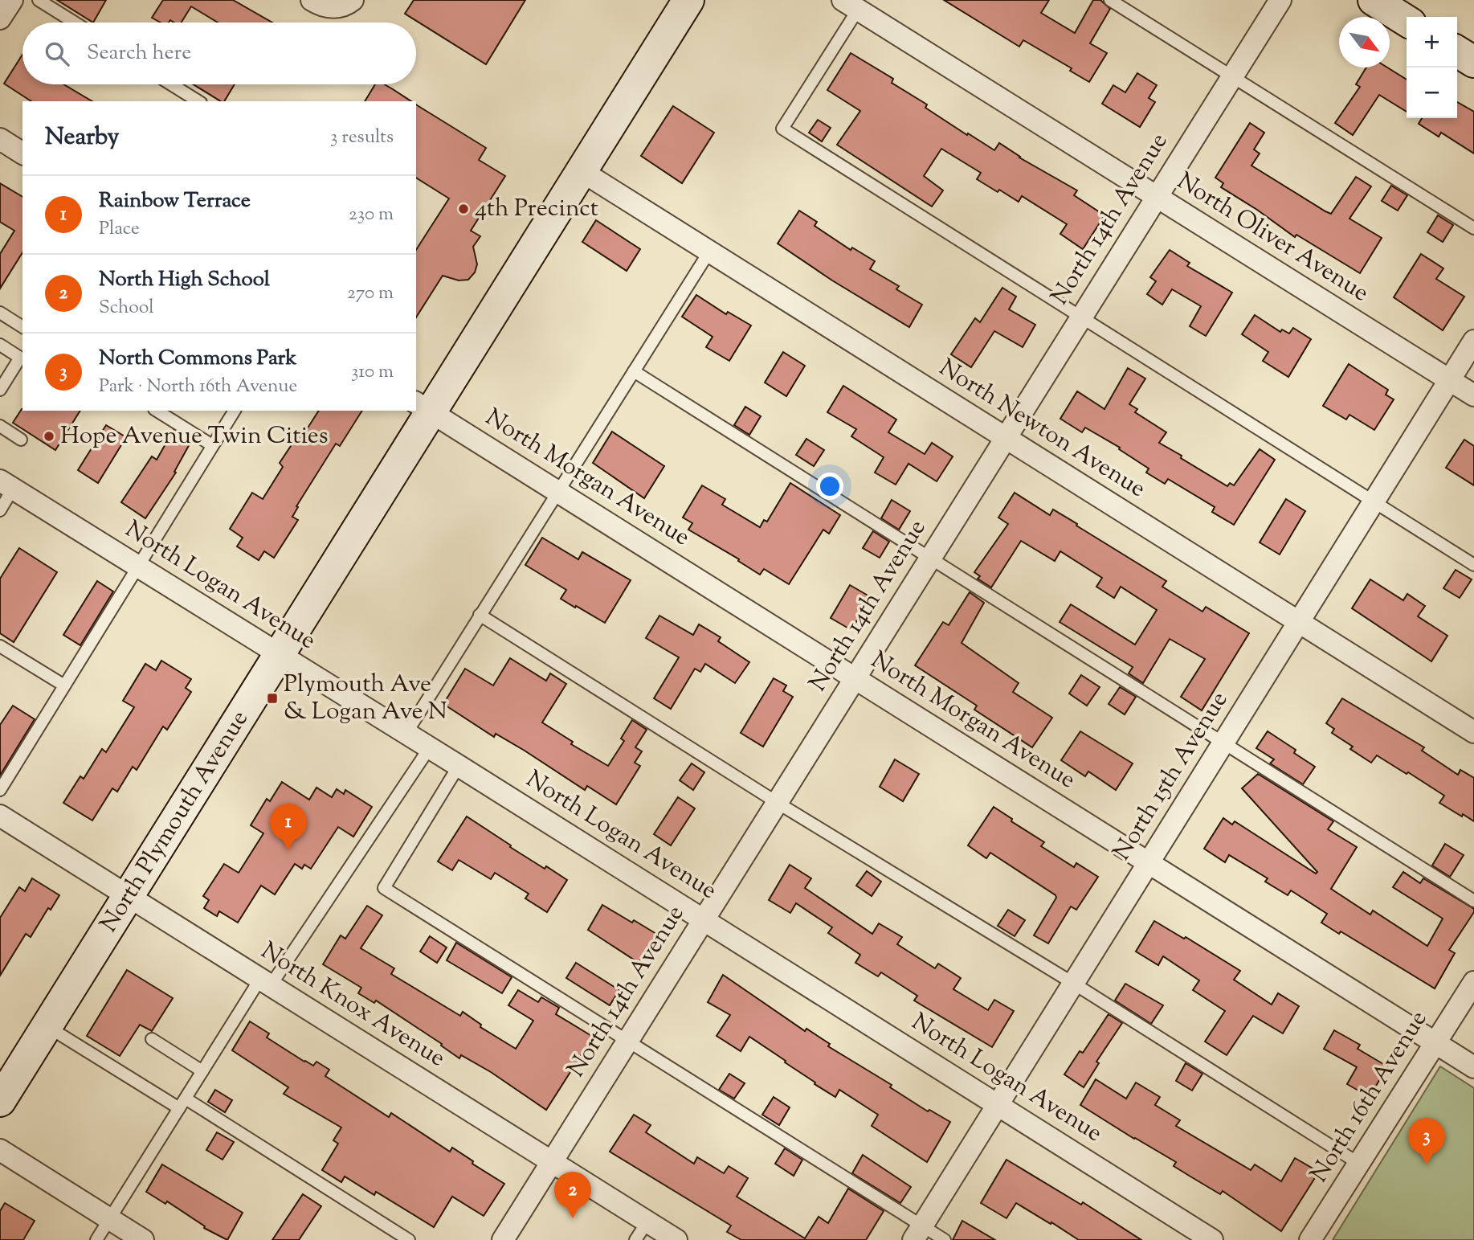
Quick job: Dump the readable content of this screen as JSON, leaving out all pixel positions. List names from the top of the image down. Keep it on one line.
{"streets":{"main road":["North Plymouth Avenue"],"street":["North 14th Avenue","North Oliver Avenue","North Newton Avenue","North Morgan Avenue","North Logan Avenue","North 15th Avenue","North Knox Avenue","North 16th Avenue"]},"crossings":[["North 14th Avenue","North Oliver Avenue"],["North 14th Avenue","North Newton Avenue"],["North 14th Avenue","North Morgan Avenue"],["North 14th Avenue","North Logan Avenue"],["North 14th Avenue","North Knox Avenue"],["North Oliver Avenue","North 15th Avenue"],["North Newton Avenue","North 15th Avenue"],["North Newton Avenue","North Plymouth Avenue"],["North Morgan Avenue","North 15th Avenue"],["North Morgan Avenue","North Plymouth Avenue"],["North Morgan Avenue","North 16th Avenue"],["North Logan Avenue","North 15th Avenue"],["North Logan Avenue","North Plymouth Avenue"],["North Plymouth Avenue","North Knox Avenue"]],"places":{"other":["4th Precinct","Hope Avenue Twin Cities"],"transit":["Plymouth Ave & Logan Ave N"]},"north":"bottom right","page":{"map_buttons":["+","−"],"search":"Search here","heading":["Nearby","3 results"],"list":[{"mark":"1","name":"Rainbow Terrace","note":"Place","value":"230 m"},{"mark":"2","name":"North High School","note":"School","value":"270 m"},{"mark":"3","name":"North Commons Park","note":"Park · North 16th Avenue","value":"310 m"}],"pins":["1","3","2"]}}
